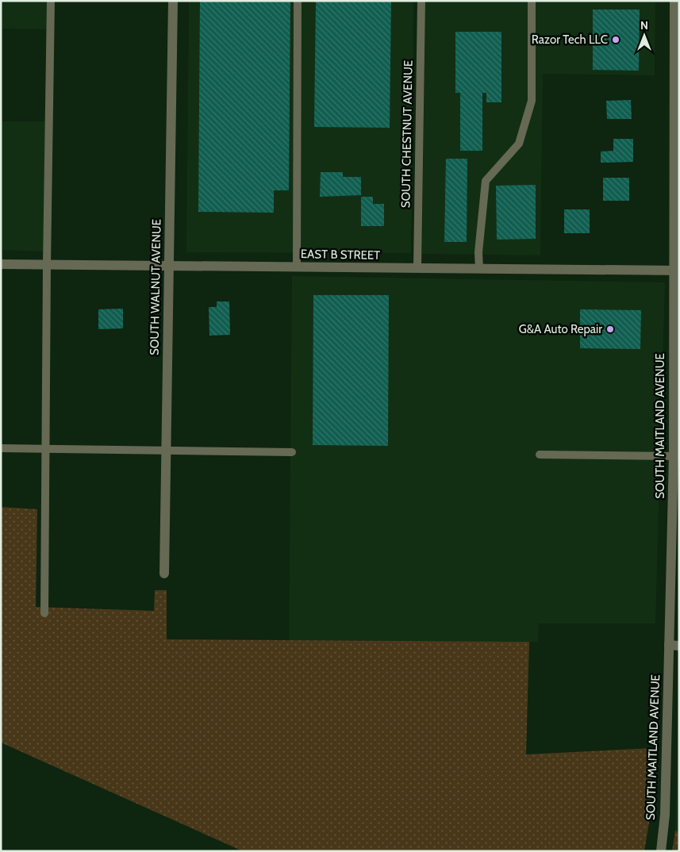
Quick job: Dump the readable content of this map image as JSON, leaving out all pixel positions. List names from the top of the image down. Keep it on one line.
{"streets":{"street":["EAST B STREET","SOUTH WALNUT AVENUE","SOUTH MAITLAND AVENUE"],"lane":["SOUTH CHESTNUT AVENUE"]},"crossings":[["SOUTH CHESTNUT AVENUE","EAST B STREET"],["EAST B STREET","SOUTH WALNUT AVENUE"],["EAST B STREET","SOUTH MAITLAND AVENUE"]],"places":["Razor Tech LLC","G&A Auto Repair"],"north":"top"}
